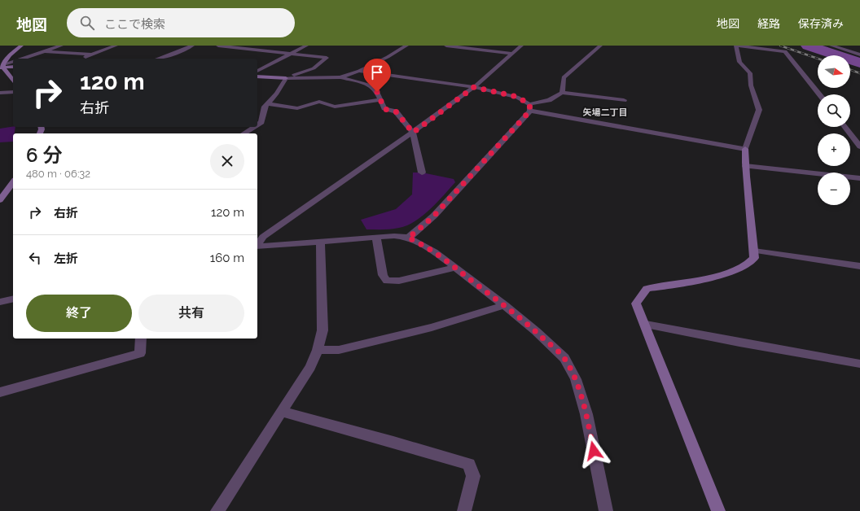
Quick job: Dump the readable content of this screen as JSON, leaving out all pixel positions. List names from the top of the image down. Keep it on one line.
{"districts":["矢場二丁目"],"north":"right","page":{"header":"地図","search":"ここで検索","nav":["地図","経路","保存済み"],"map_buttons":["+","−"],"turn":["120 m","右折"],"heading":["6 分","480 m · 06:32"],"list":[{"name":"右折","value":"120 m"},{"name":"左折","value":"160 m"}],"buttons":["終了","共有"]}}
